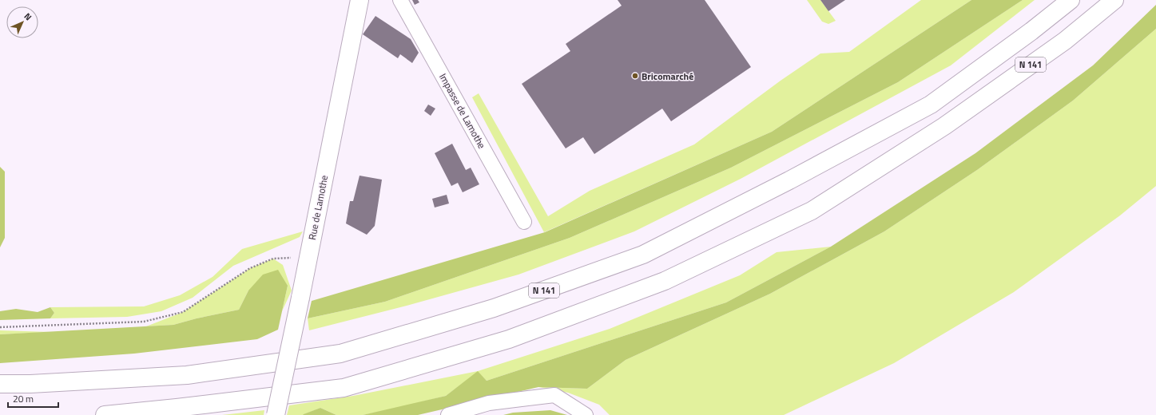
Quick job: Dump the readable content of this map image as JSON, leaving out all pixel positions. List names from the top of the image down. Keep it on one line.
{"streets":{"main road":["N 141","Rue de Lamothe"],"street":["Impasse de Lamothe"]},"places":["Bricomarché"],"scale_bar":"20 m","north":"top right"}
